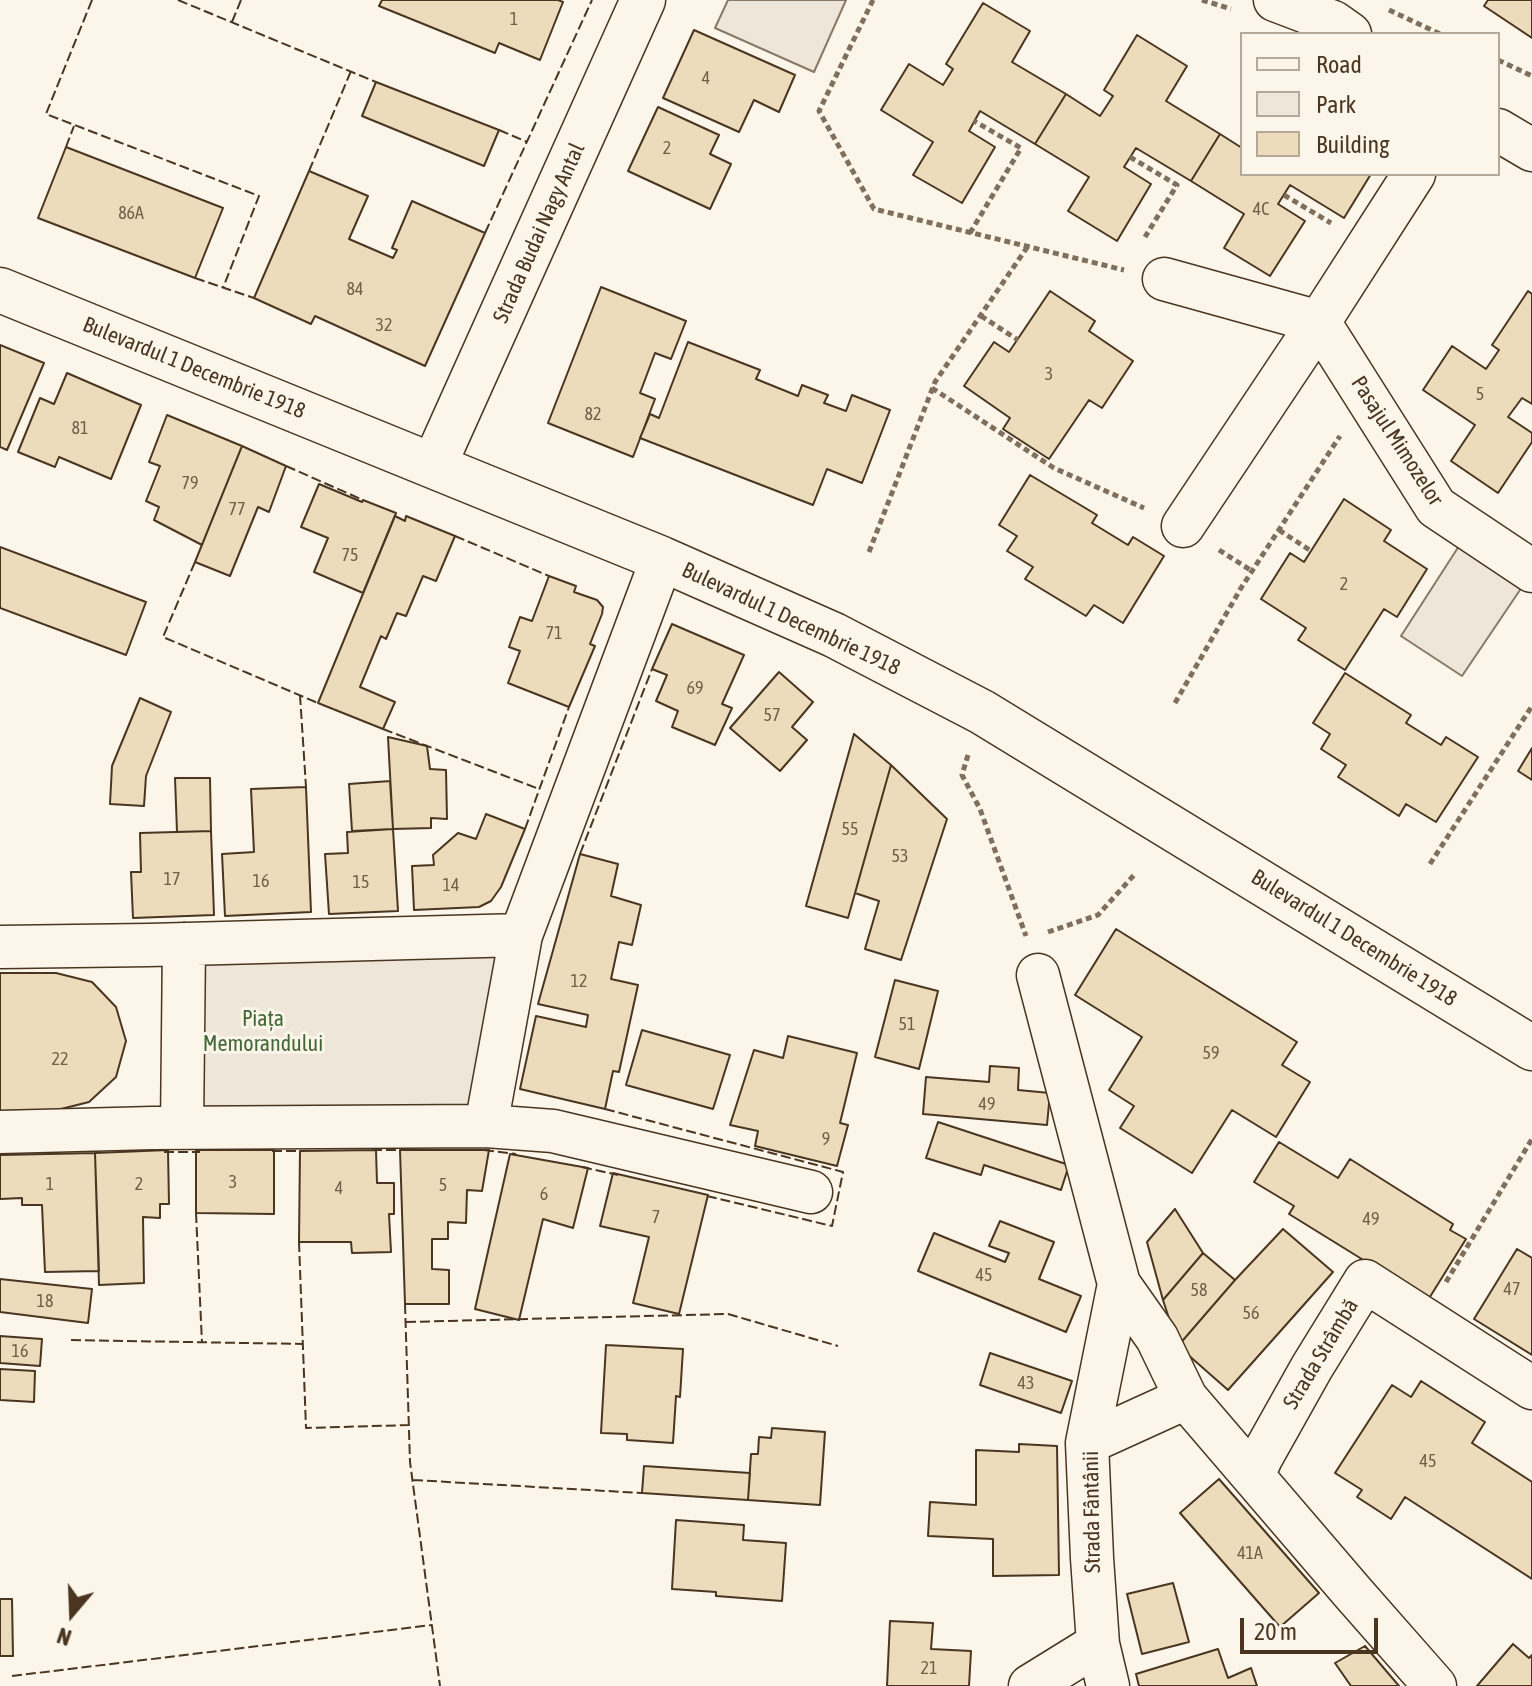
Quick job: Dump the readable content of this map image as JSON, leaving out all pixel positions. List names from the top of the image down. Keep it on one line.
{"streets":{"main road":["Strada Budai Nagy Antal","Bulevardul 1 Decembrie 1918"],"street":["Pasajul Mimozelor","Strada Strâmbă","Strada Fântânii"]},"crossings":[["Strada Budai Nagy Antal","Bulevardul 1 Decembrie 1918"]],"parks":["Piața Memorandului"],"house_numbers":["1","4","2","4C","86A","84","32","3","5","82","81","79","77","75","2","71","69","57","55","53","17","16","15","14","12","51","59","22","49","9","3","1","2","5","4","6","7","49","45","47","58","18","56","16","43","45","41A","21"],"legend":["Road","Park","Building"],"scale_bar":"20 m","north":"bottom"}
